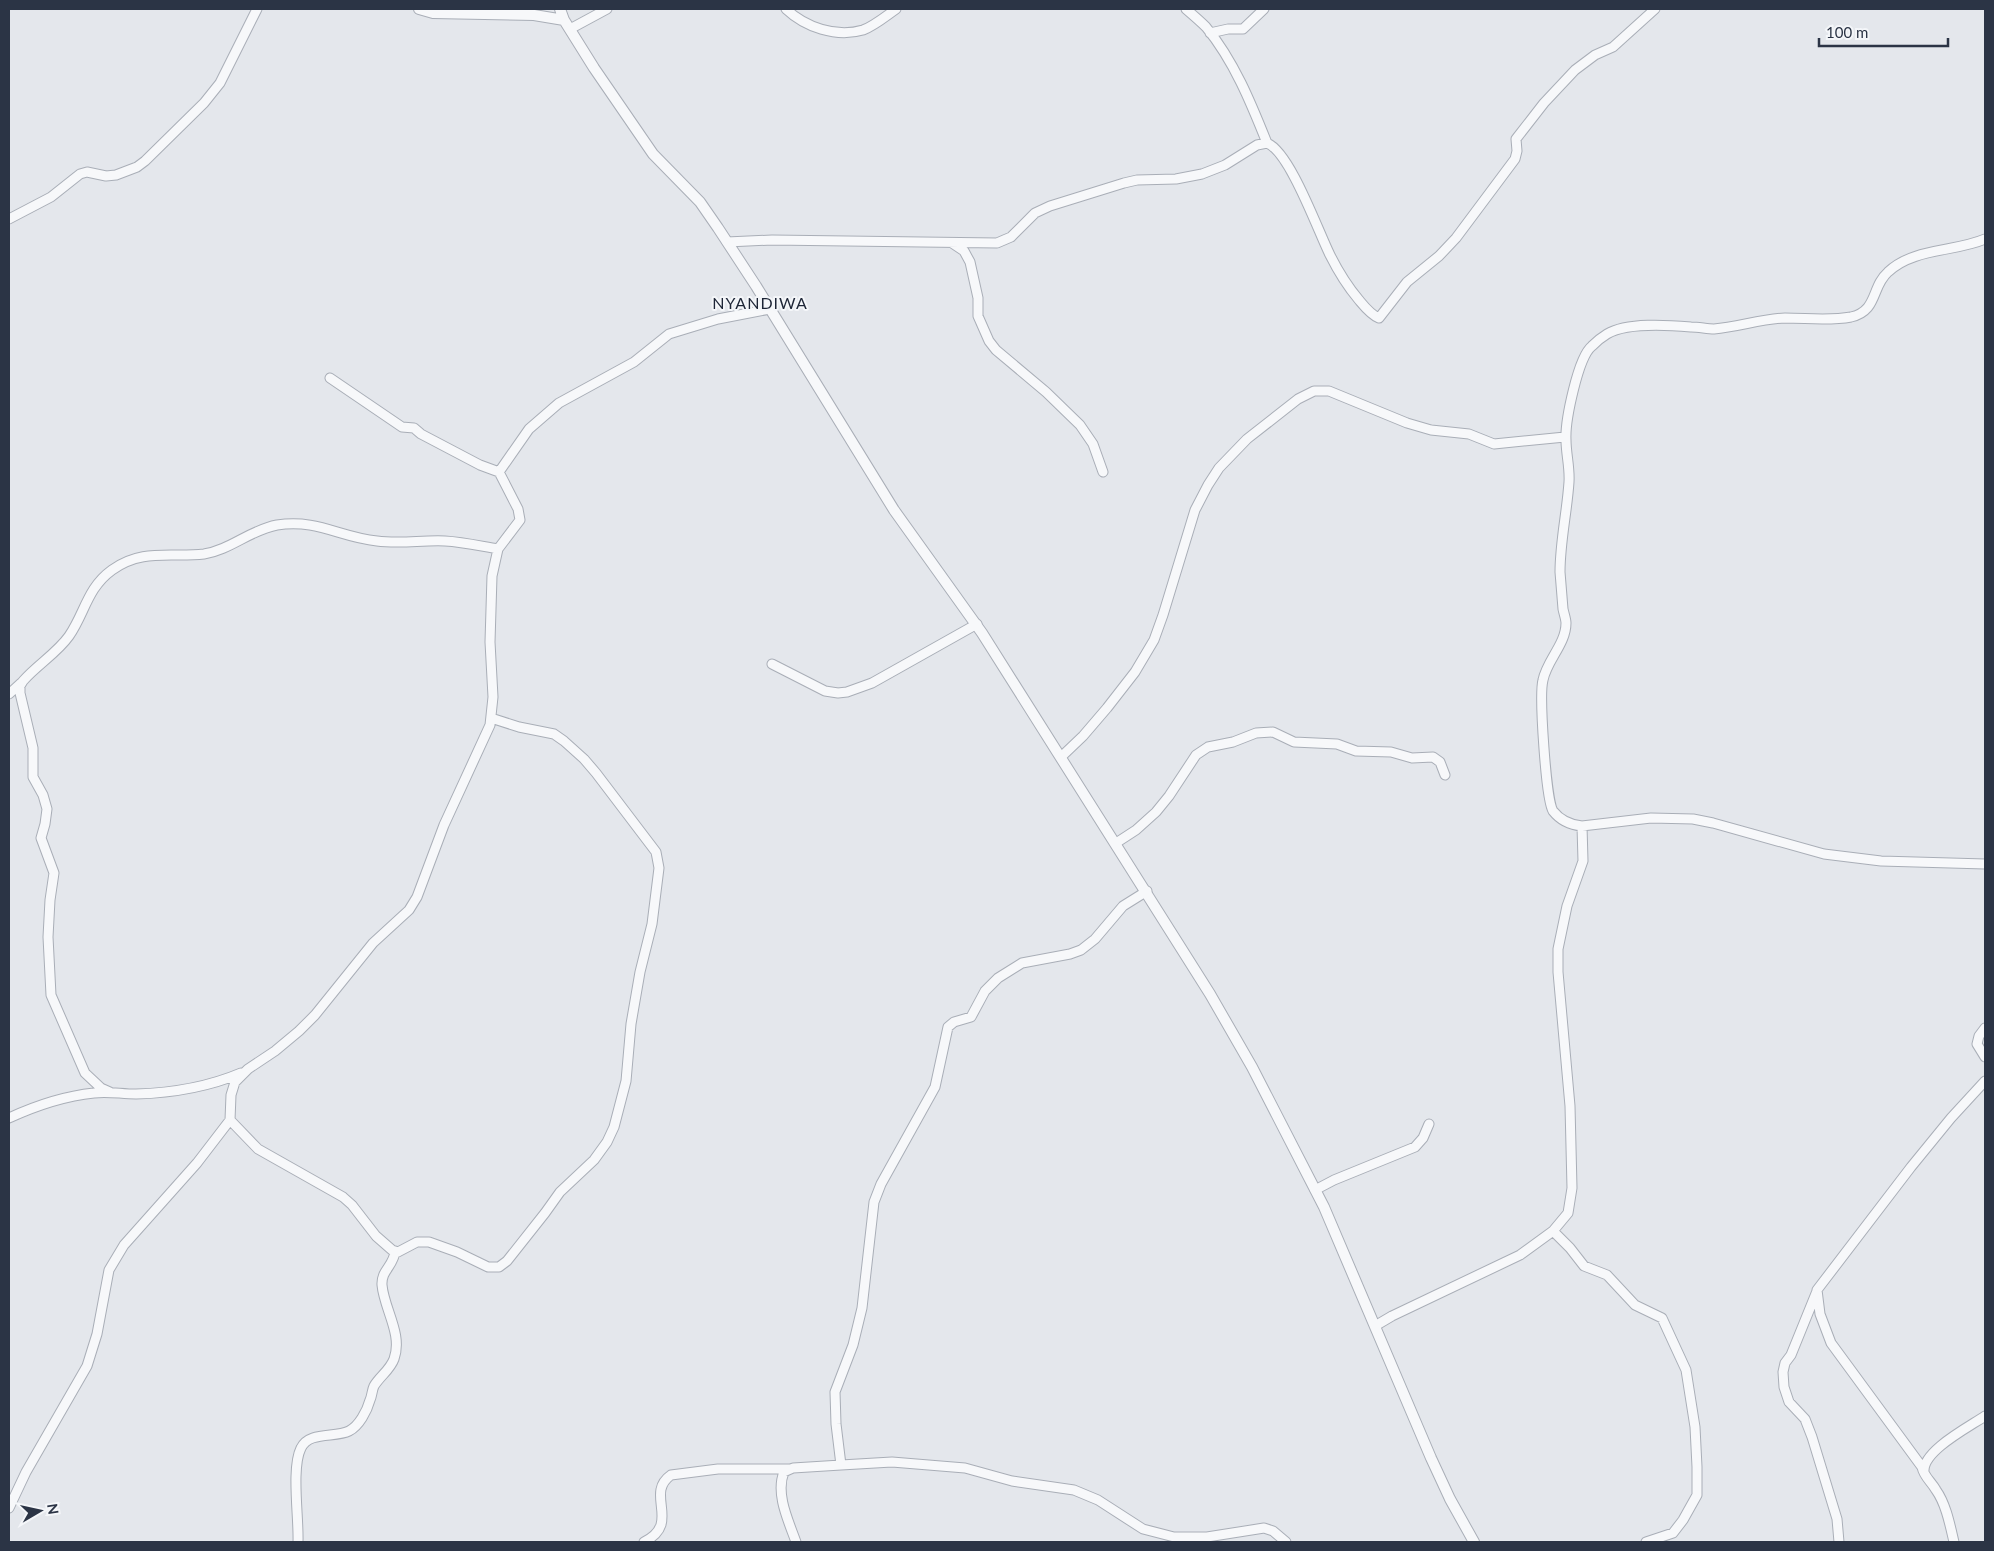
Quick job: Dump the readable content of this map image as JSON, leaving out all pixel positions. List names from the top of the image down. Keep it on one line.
{"districts":["NYANDIWA"],"scale_bar":"100 m","north":"right"}
